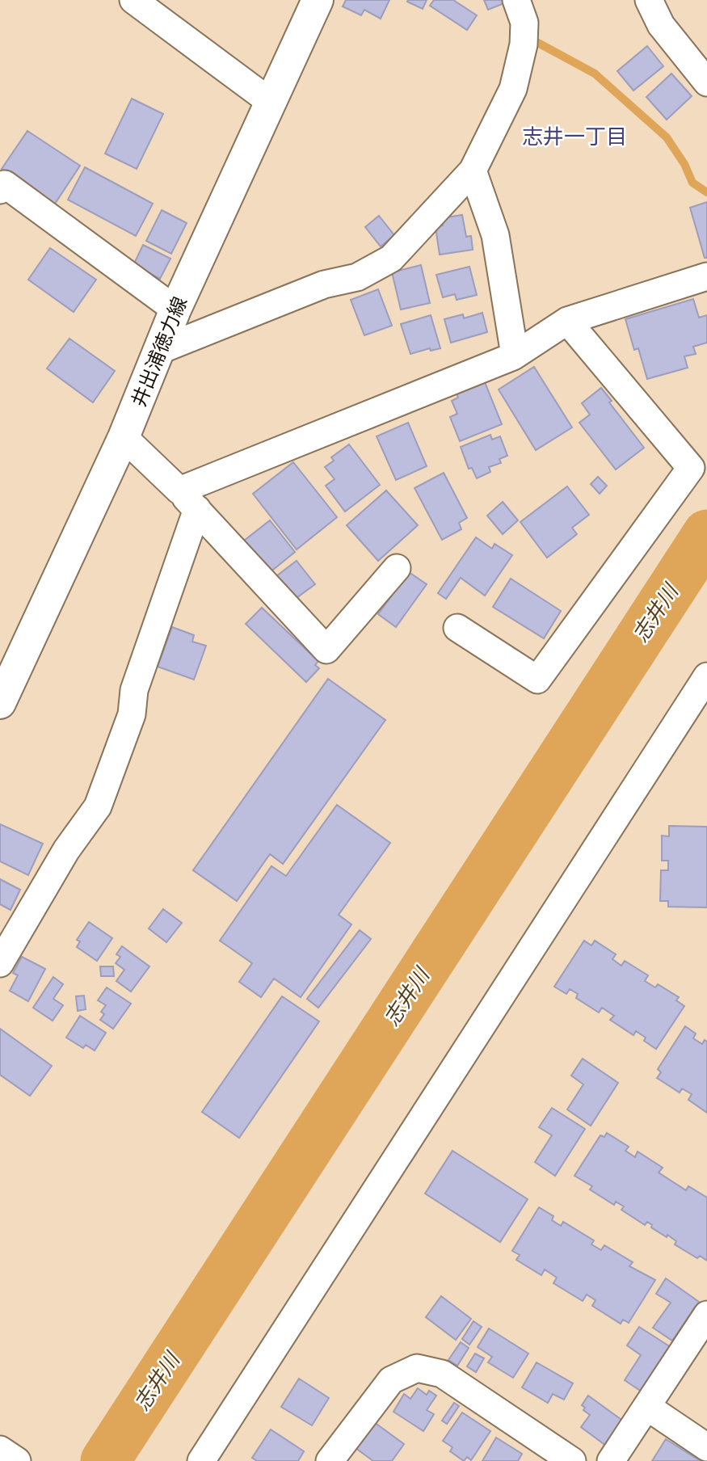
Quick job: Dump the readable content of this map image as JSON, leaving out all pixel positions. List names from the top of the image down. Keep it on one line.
{"streets":{"main road":["井出浦徳力線"]},"districts":["志井一丁目"],"water":["志井川"]}
